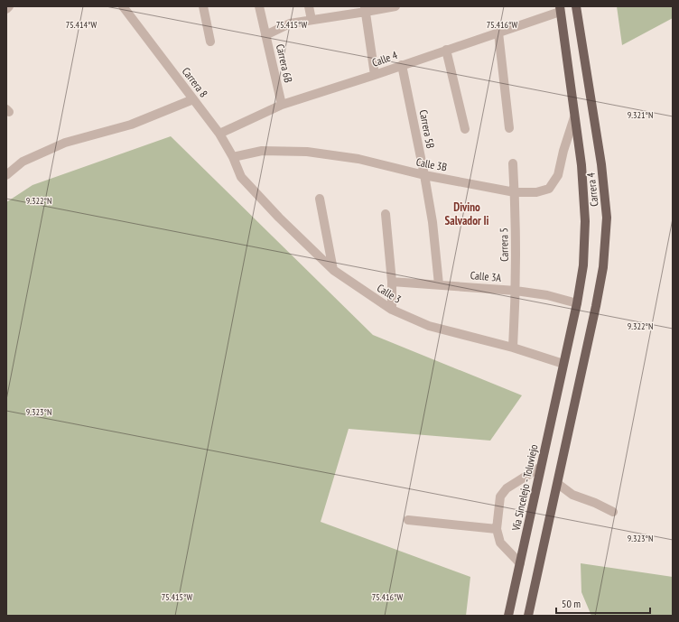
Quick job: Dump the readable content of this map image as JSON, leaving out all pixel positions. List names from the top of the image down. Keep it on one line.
{"streets":{"main road":["Carrera 4","Vía Sincelejo - Toluviejo"],"street":["Calle 4","Carrera 6B","Carrera 8","Carrera 5B","Calle 3B","Carrera 5","Calle 3A","Calle 3"]},"crossings":[["Calle 4","Carrera 6B"],["Calle 4","Carrera 8"],["Calle 4","Carrera 5B"],["Calle 4","Carrera 4"],["Carrera 8","Calle 3B"],["Carrera 8","Calle 3"],["Carrera 5B","Calle 3B"],["Carrera 5B","Calle 3A"],["Calle 3B","Carrera 4"],["Calle 3B","Carrera 5"],["Carrera 4","Calle 3A"],["Carrera 4","Calle 3"],["Carrera 4","Vía Sincelejo - Toluviejo"],["Carrera 5","Calle 3A"],["Carrera 5","Calle 3"],["Calle 3","Vía Sincelejo - Toluviejo"]],"districts":["Divino Salvador Ii"],"scale_bar":"50 m","coordinates":["75.414°W","75.415°W","75.416°W","9.321°N","9.322°N","9.323°N"]}
